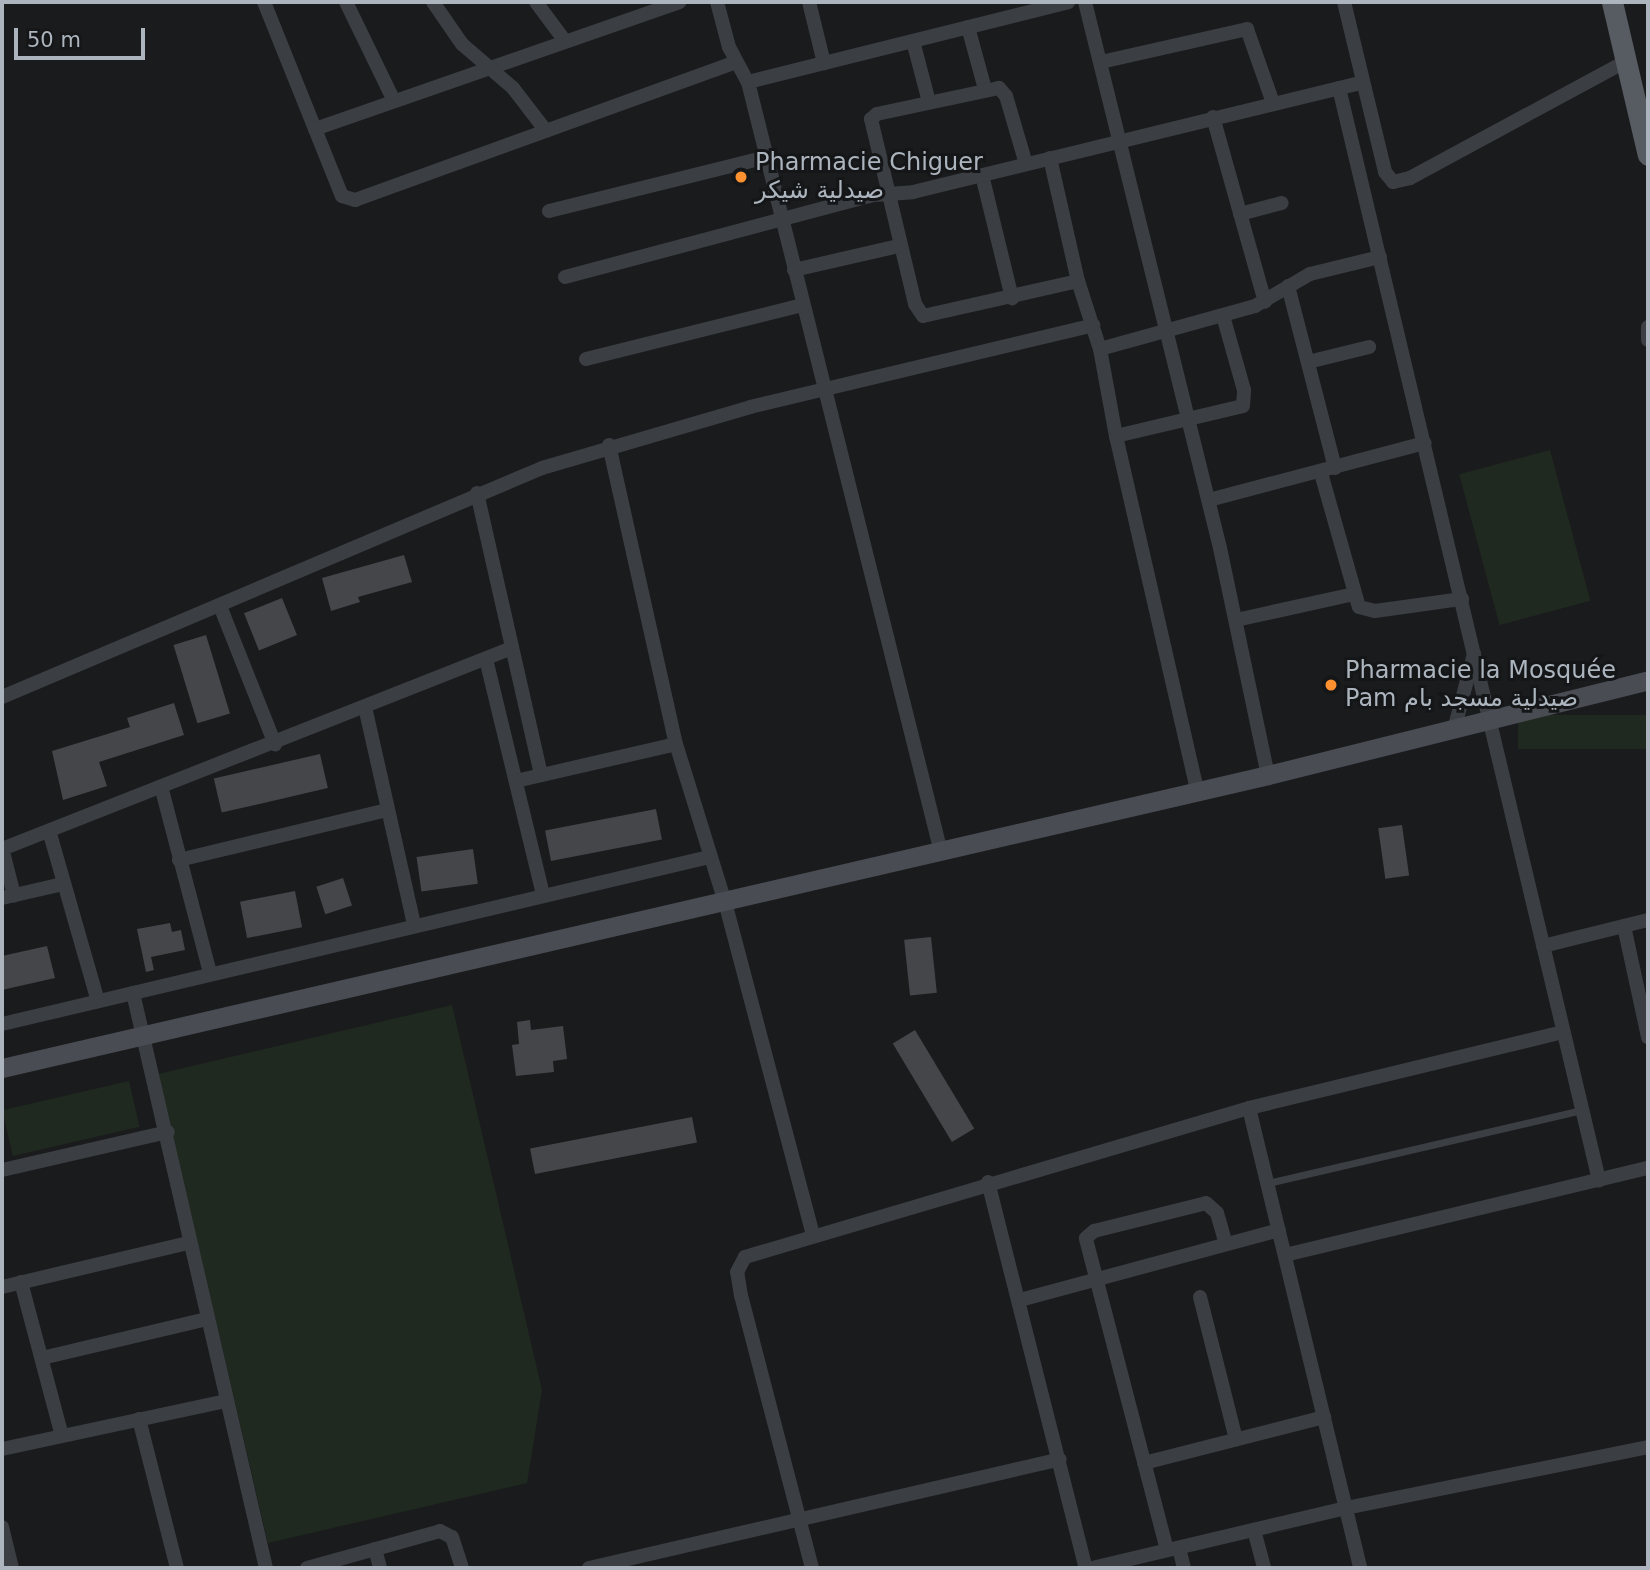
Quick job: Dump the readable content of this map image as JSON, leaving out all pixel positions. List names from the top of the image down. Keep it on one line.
{"places":["Pharmacie Chiguer صيدلية شيكر","Pharmacie la Mosquée Pam صيدلية مسجد بام"],"scale_bar":"50 m"}
